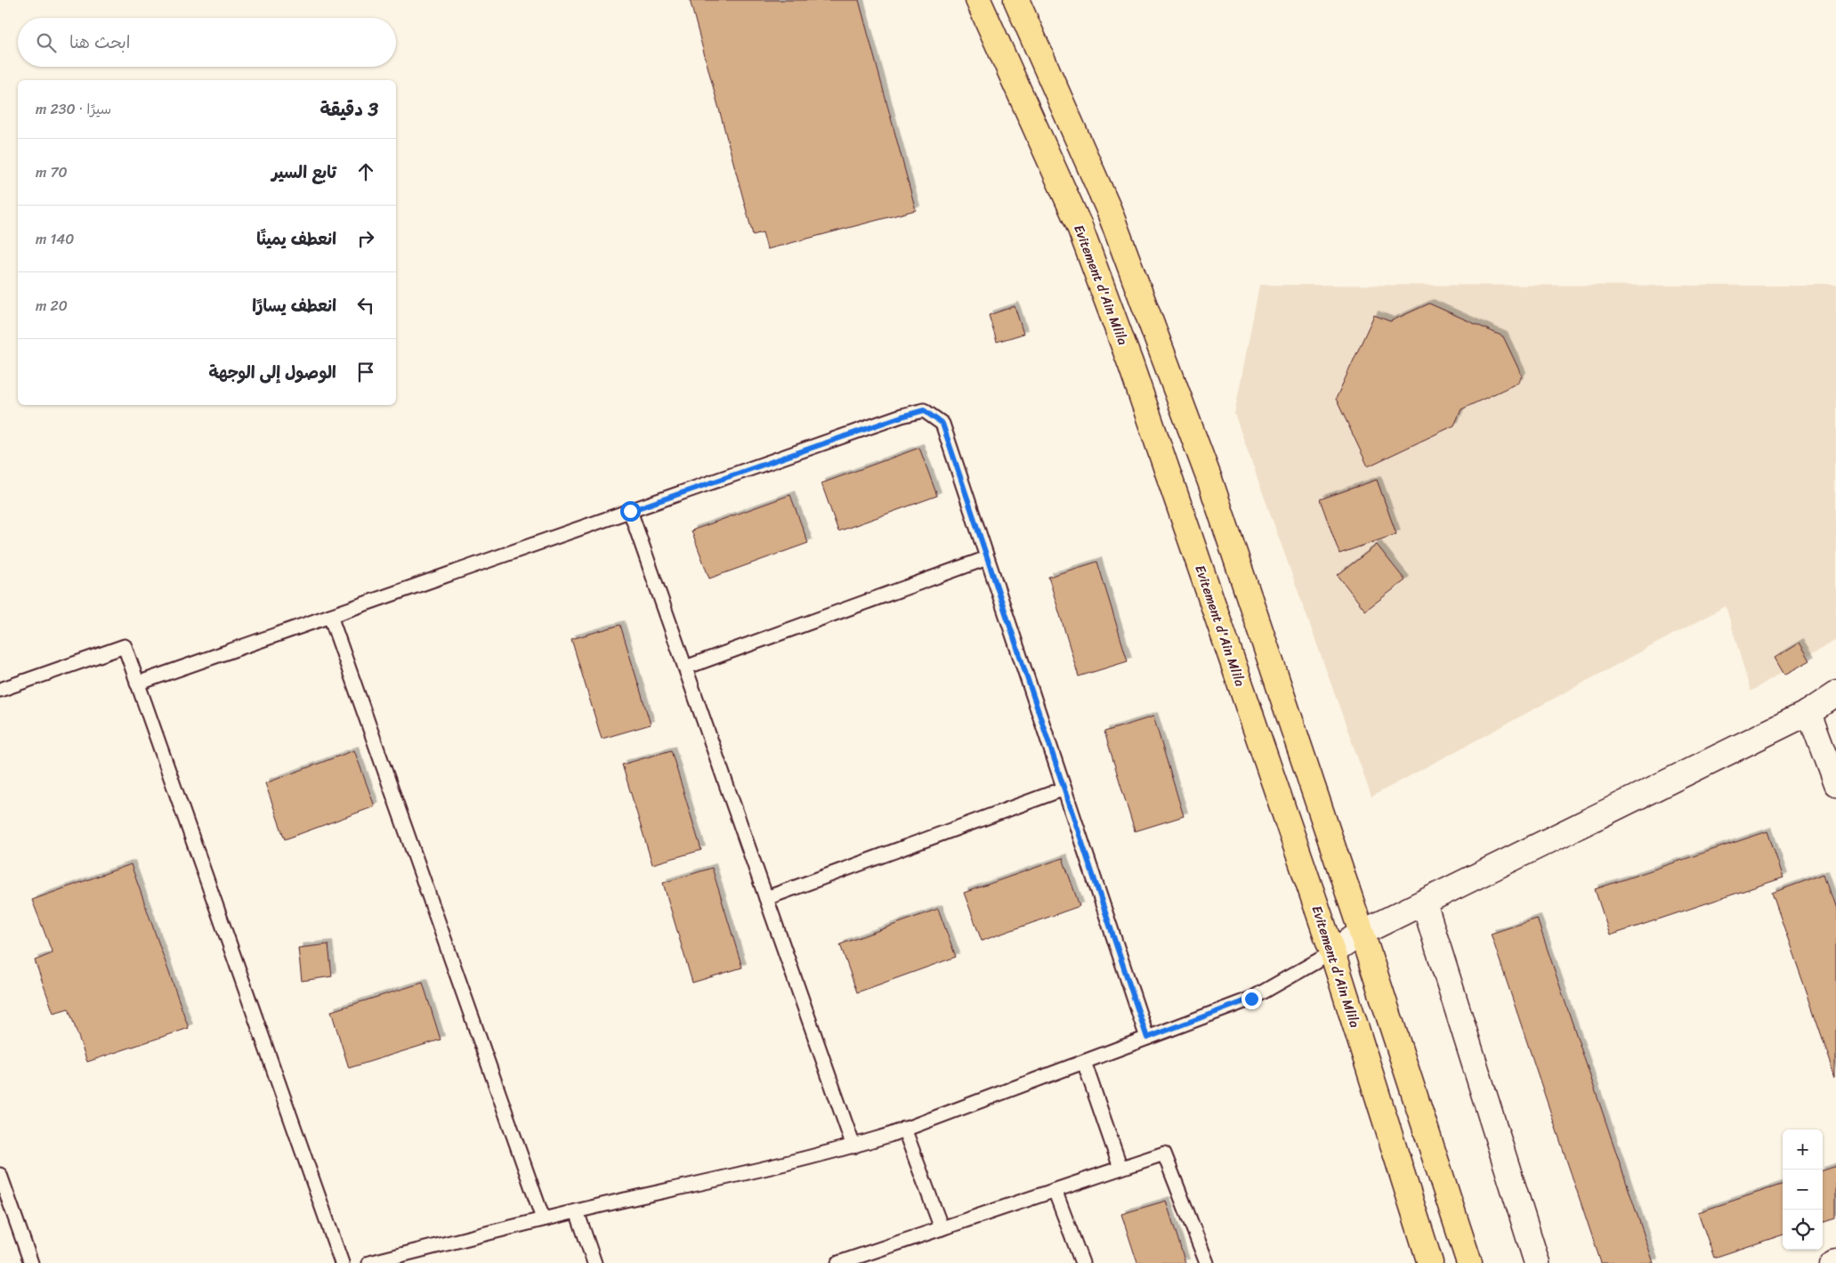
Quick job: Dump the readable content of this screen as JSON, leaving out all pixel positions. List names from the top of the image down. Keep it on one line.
{"streets":{"highway":["Evitement d'Ain Mlila"]},"page":{"search":"ابحث هنا","heading":["3 دقيقة","سيرًا · 230 m"],"list":[["تابع السير","70 m"],["انعطف يمينًا","140 m"],["انعطف يسارًا","20 m"],"الوصول إلى الوجهة"],"map_buttons":["+","−"]}}
